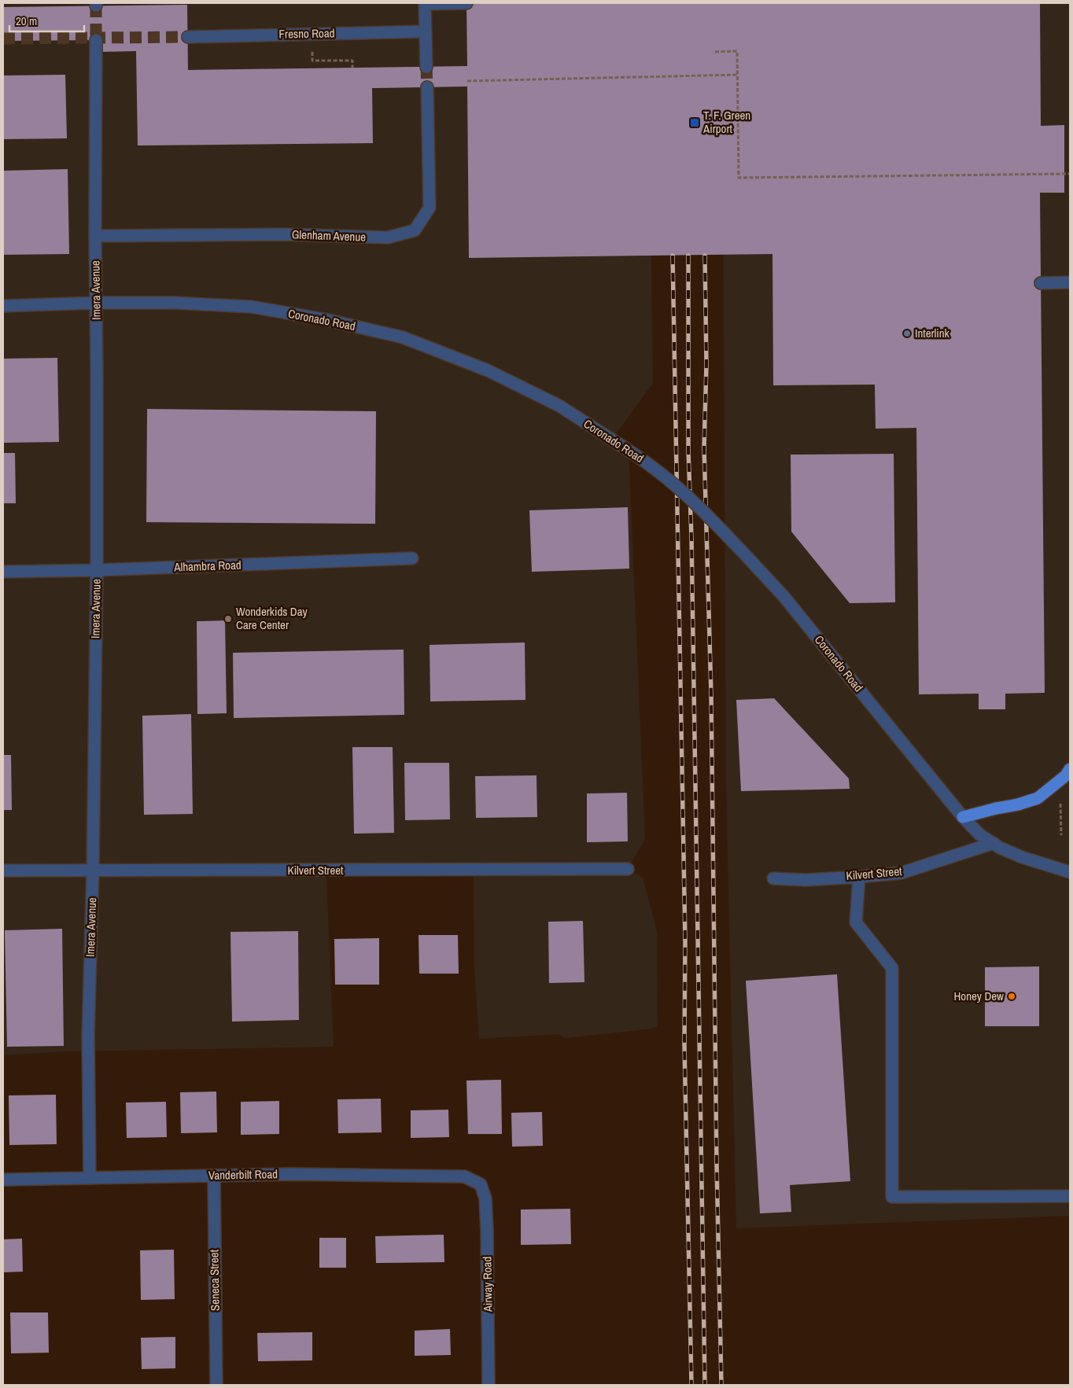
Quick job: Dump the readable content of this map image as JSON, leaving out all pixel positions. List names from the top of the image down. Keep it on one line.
{"streets":{"street":["Fresno Road","Glenham Avenue","Imera Avenue","Coronado Road","Alhambra Road","Kilvert Street","Vanderbilt Road","Seneca Street","Airway Road"]},"crossings":[["Glenham Avenue","Imera Avenue"],["Imera Avenue","Coronado Road"],["Imera Avenue","Alhambra Road"],["Imera Avenue","Kilvert Street"],["Imera Avenue","Vanderbilt Road"],["Coronado Road","Kilvert Street"],["Vanderbilt Road","Seneca Street"],["Vanderbilt Road","Airway Road"]],"places":{"transit":["T. F. Green Airport"],"other":["Interlink","Wonderkids Day Care Center","Honey Dew"]},"scale_bar":"20 m"}
